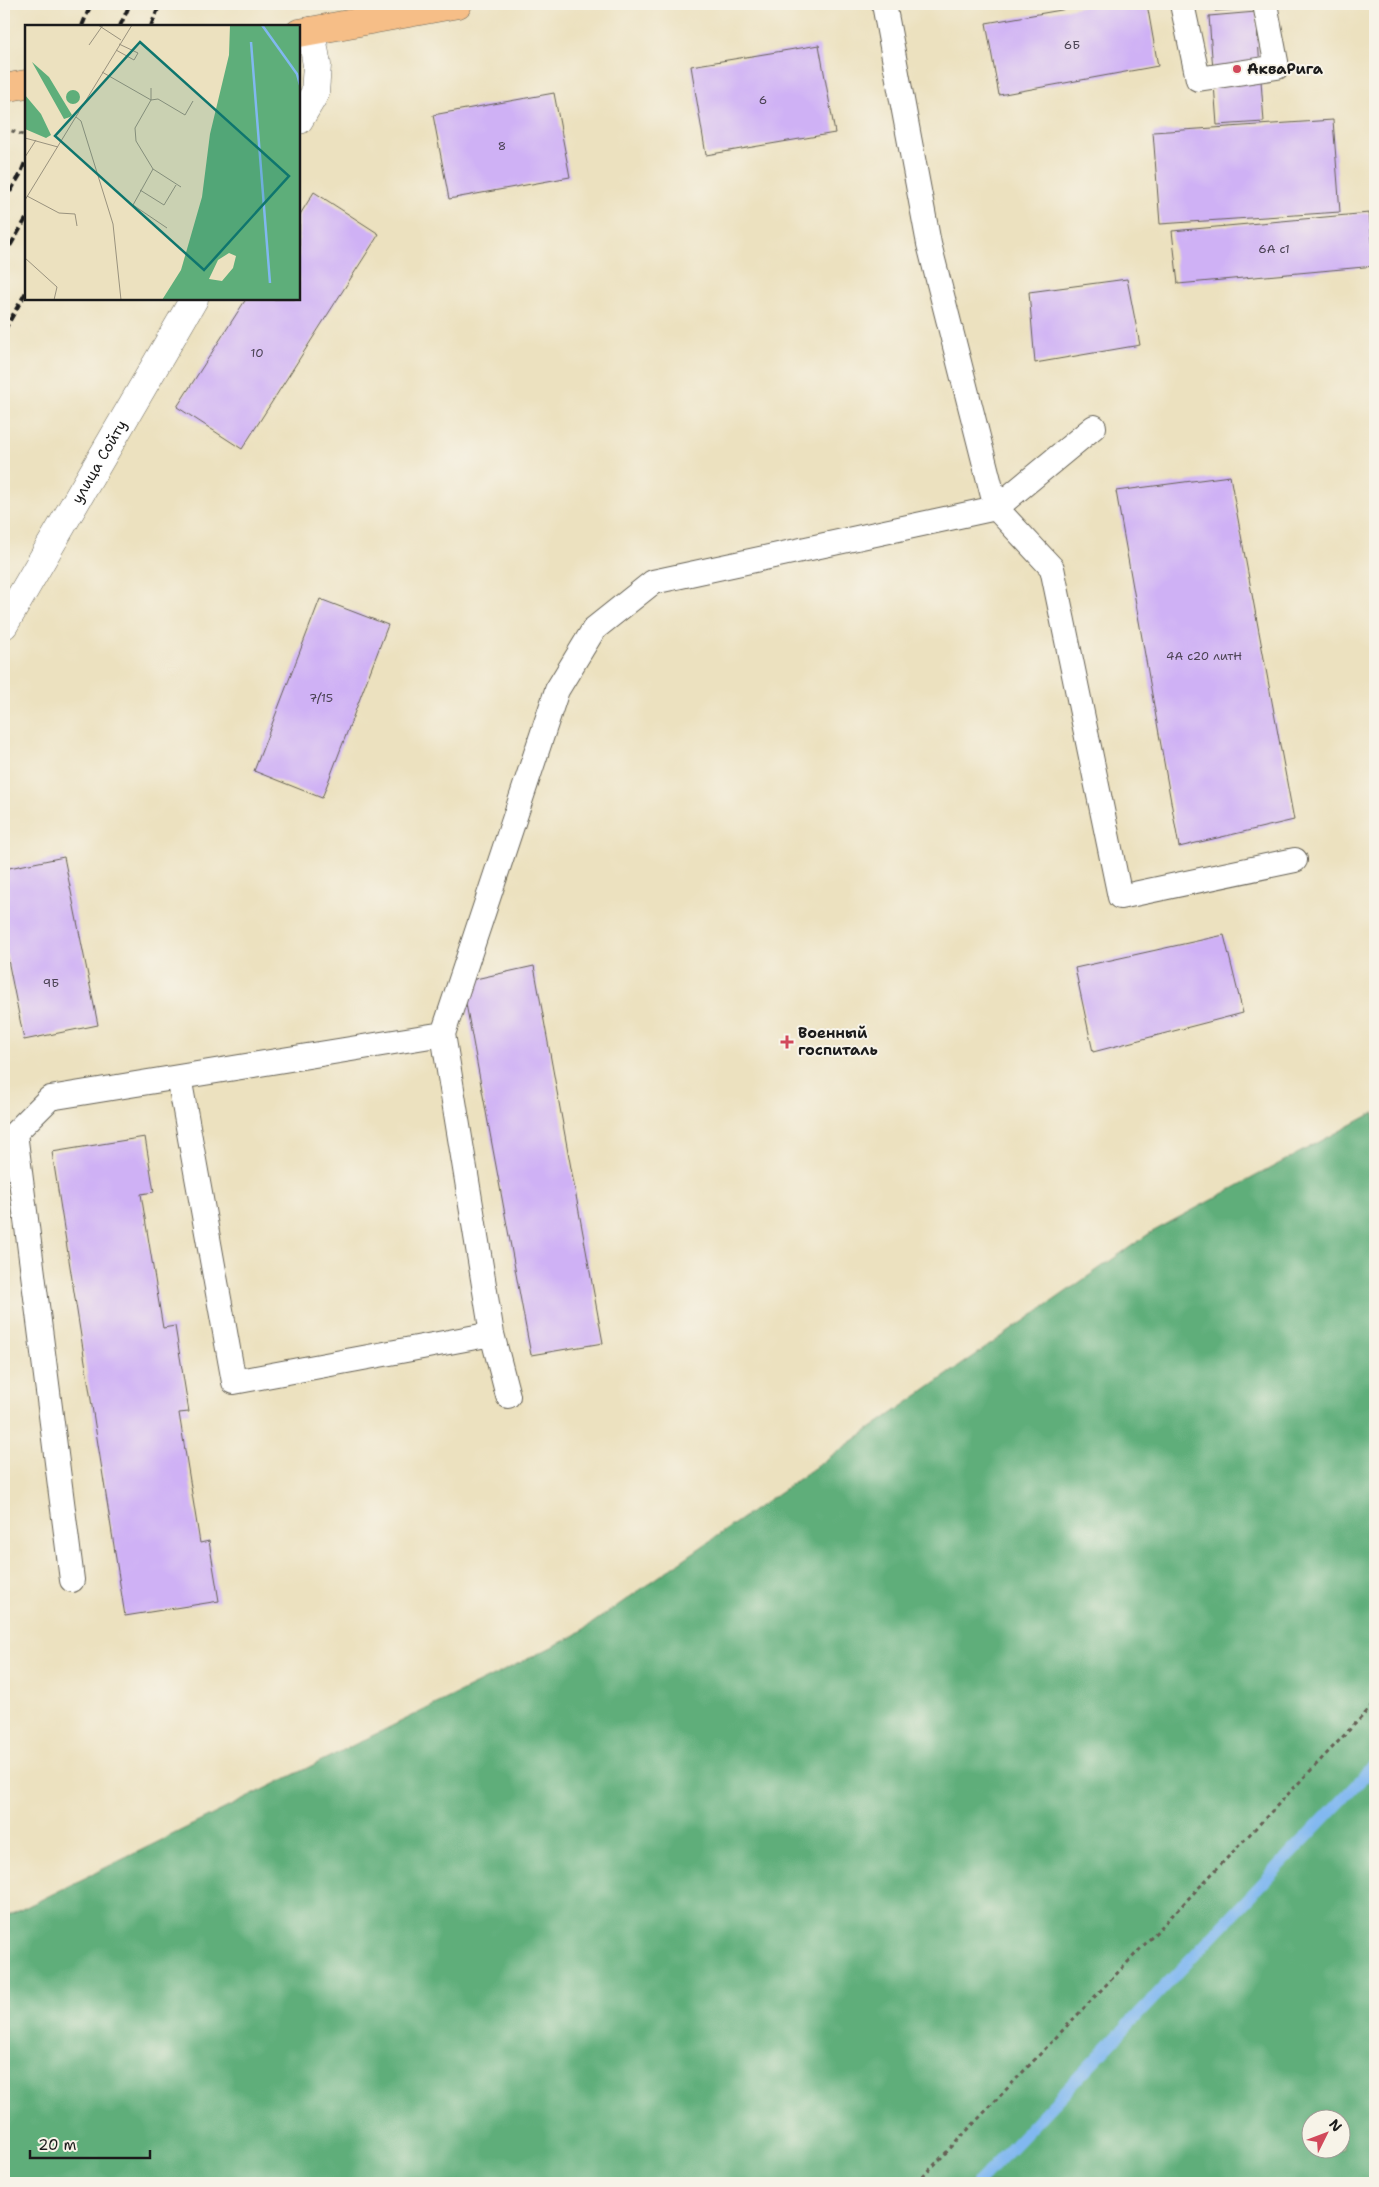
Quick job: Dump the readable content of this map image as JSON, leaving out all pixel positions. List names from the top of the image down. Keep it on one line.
{"streets":{"street":["улица Сойту"]},"places":{"other":["АкваРига"],"health":["Военный госпиталь"]},"house_numbers":["6Б","6","8","6А с1","10","4А с20 литН","7/15","9Б"],"scale_bar":"20 m","north":"top right"}
